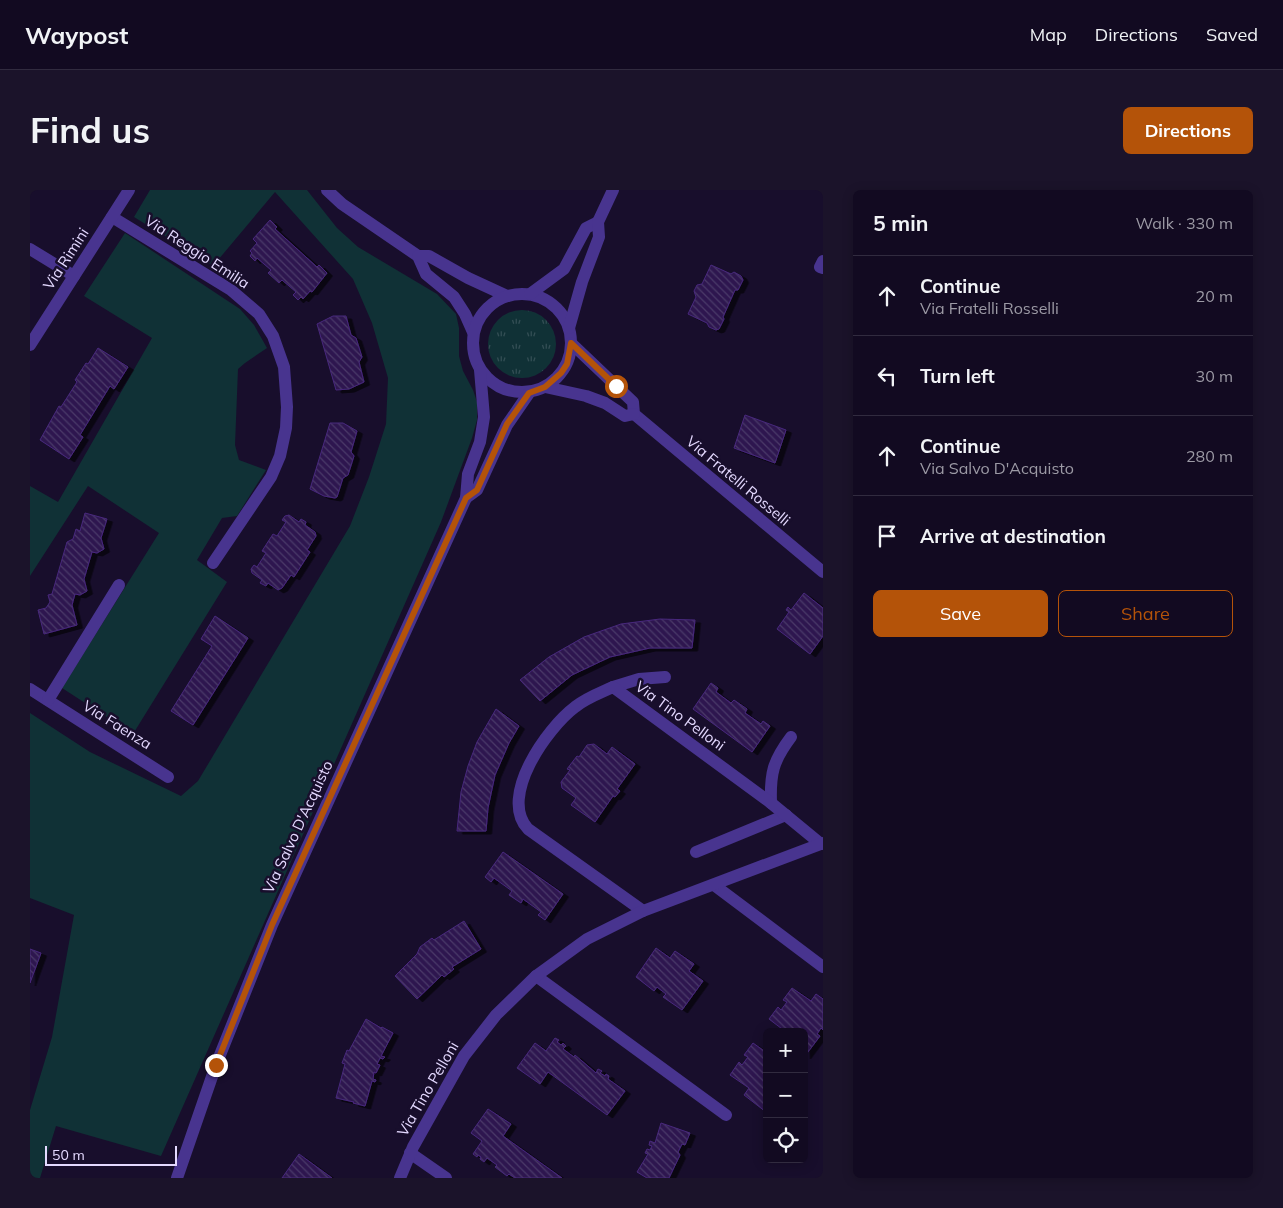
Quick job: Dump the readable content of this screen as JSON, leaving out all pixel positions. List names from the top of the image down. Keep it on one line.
{"streets":{"street":["Via Reggio Emilia","Via Rimini","Via Fratelli Rosselli","Via Tino Pelloni","Via Faenza","Via Salvo D'Acquisto"]},"crossings":[["Via Reggio Emilia","Via Rimini"],["Via Fratelli Rosselli","Via Salvo D'Acquisto"]],"scale_bar":"50 m","page":{"header":"Waypost","nav":["Map","Directions","Saved"],"buttons":["Directions",["Save","Share"]],"title":"Find us","heading":["5 min","Walk · 330 m"],"list":[["Continue","Via Fratelli Rosselli","20 m"],["Turn left","30 m"],["Continue","Via Salvo D'Acquisto","280 m"],"Arrive at destination"],"map_buttons":["+","−"],"scale":"50 m"}}
